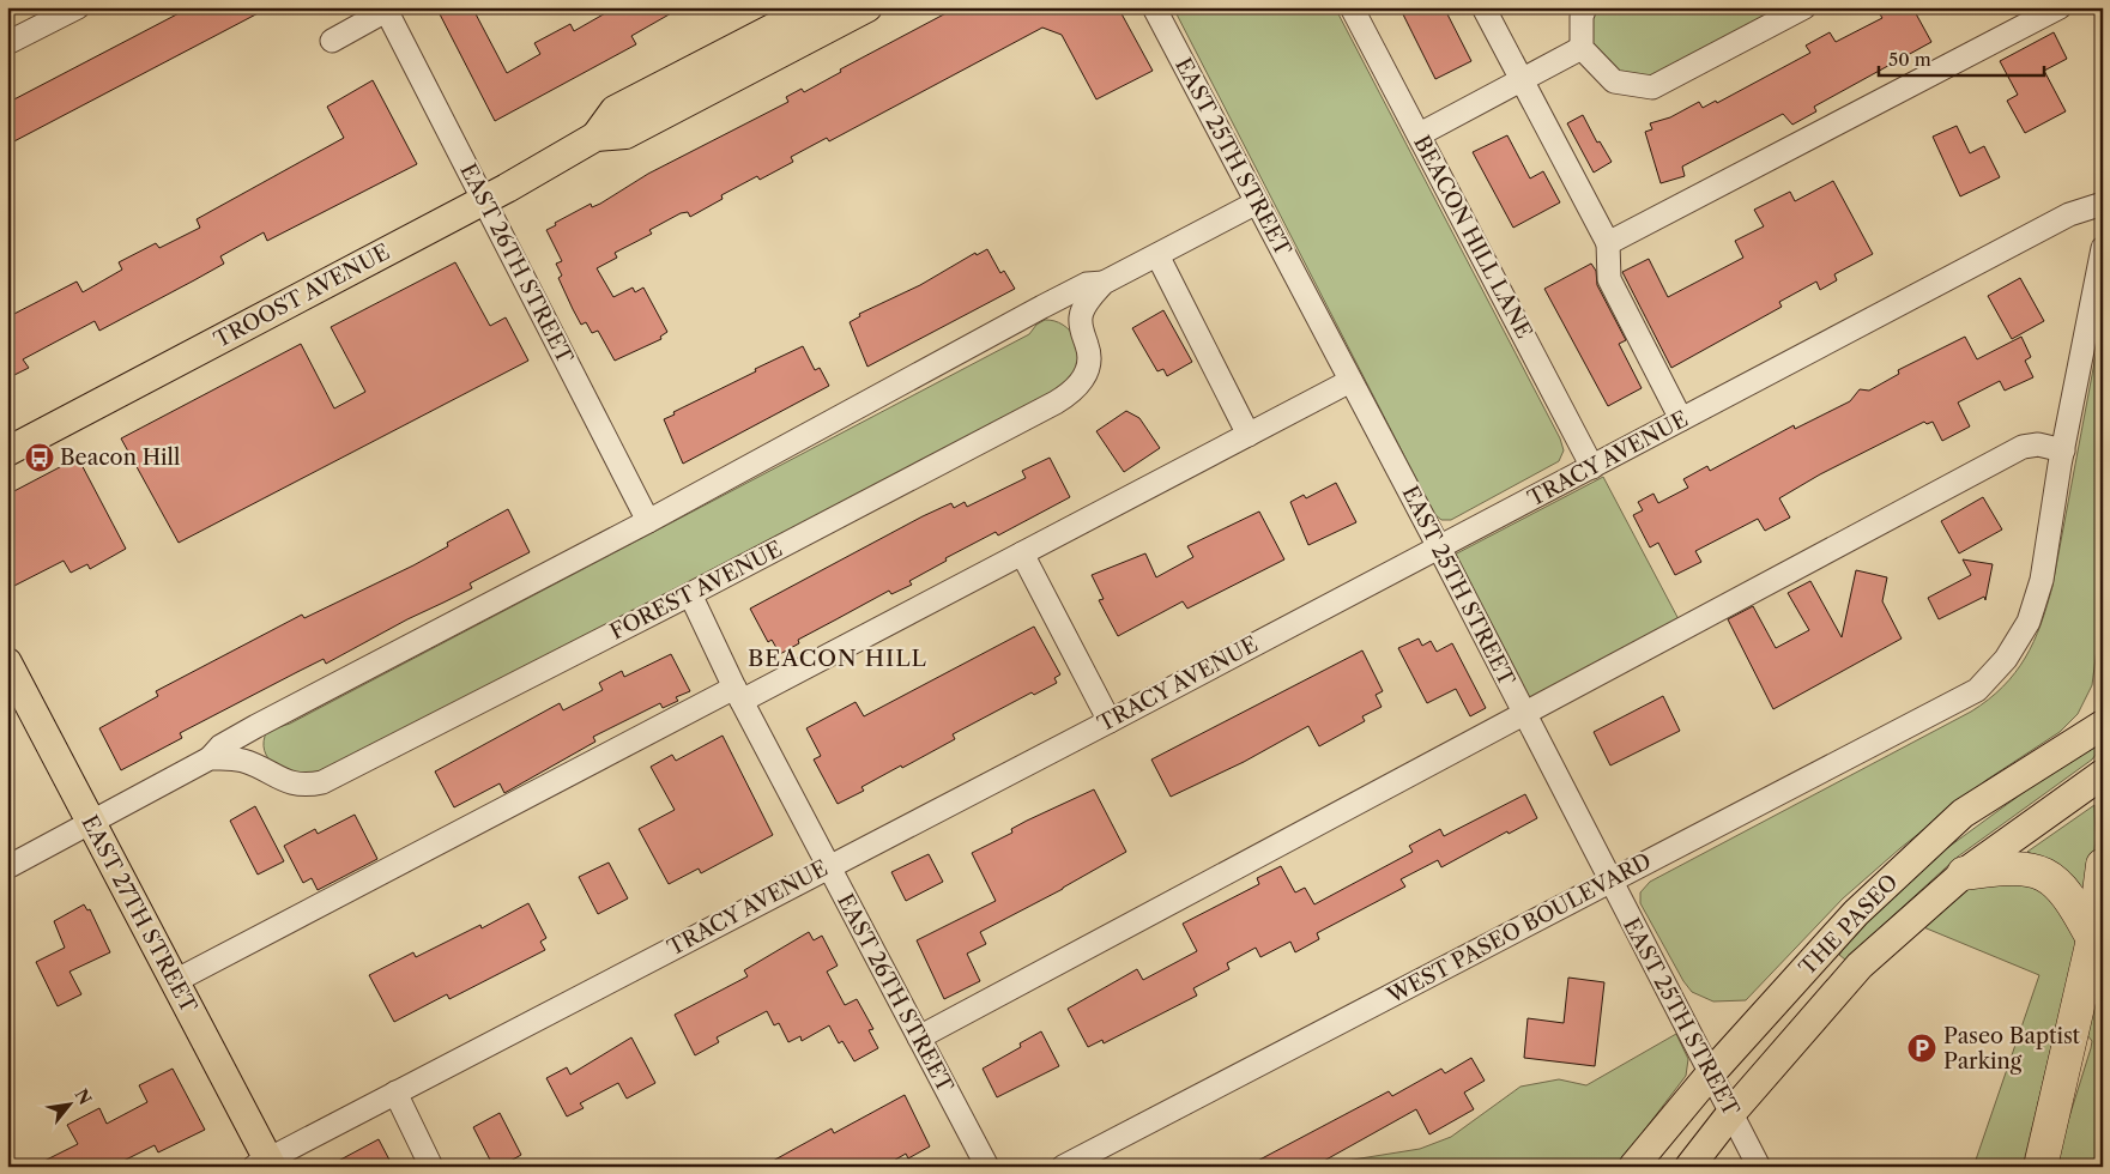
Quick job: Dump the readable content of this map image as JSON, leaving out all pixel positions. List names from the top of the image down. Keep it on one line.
{"streets":{"main road":["TROOST AVENUE","EAST 27TH STREET","THE PASEO"],"street":["EAST 25TH STREET","BEACON HILL LANE","EAST 26TH STREET","TRACY AVENUE","FOREST AVENUE","WEST PASEO BOULEVARD"]},"crossings":[["EAST 25TH STREET","TRACY AVENUE"],["EAST 25TH STREET","FOREST AVENUE"],["EAST 25TH STREET","THE PASEO"],["EAST 25TH STREET","WEST PASEO BOULEVARD"],["BEACON HILL LANE","TRACY AVENUE"],["EAST 26TH STREET","TROOST AVENUE"],["EAST 26TH STREET","TRACY AVENUE"],["EAST 26TH STREET","FOREST AVENUE"],["TRACY AVENUE","EAST 27TH STREET"],["FOREST AVENUE","EAST 27TH STREET"]],"districts":["BEACON HILL"],"places":{"bus stop":["Beacon Hill"],"parking":["Paseo Baptist Parking"]},"scale_bar":"50 m","north":"top right"}
